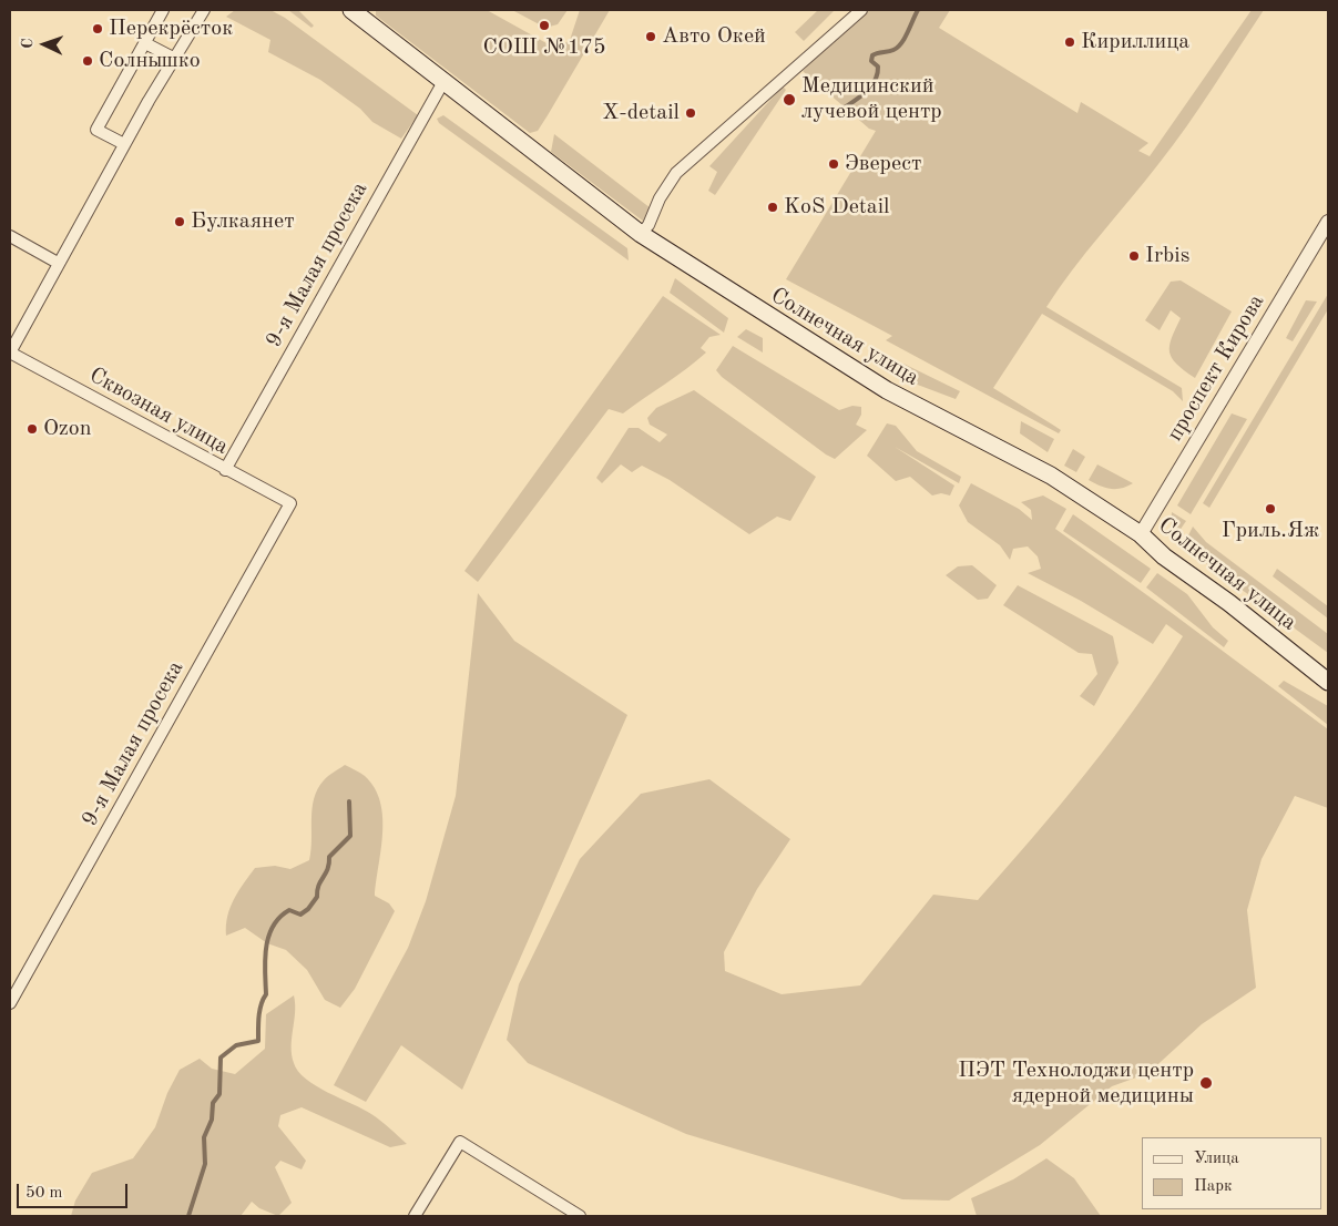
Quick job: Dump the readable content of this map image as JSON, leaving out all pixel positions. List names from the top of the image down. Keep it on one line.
{"streets":{"main road":["Солнечная улица"],"street":["9-я Малая просека","проспект Кирова","Сквозная улица"]},"crossings":[["9-я Малая просека","Солнечная улица"],["9-я Малая просека","Сквозная улица"],["Солнечная улица","проспект Кирова"]],"places":["СОШ №175","Перекрёсток","Авто Окей","Кириллица","Солнышко","Медицинский лучевой центр","X-detail","Эверест","KoS Detail","Булкаянет","Irbis","Ozon","Гриль.Яж","ПЭТ Технолоджи центр ядерной медицины"],"legend":["Улица","Парк"],"scale_bar":"50 m","north":"left"}
